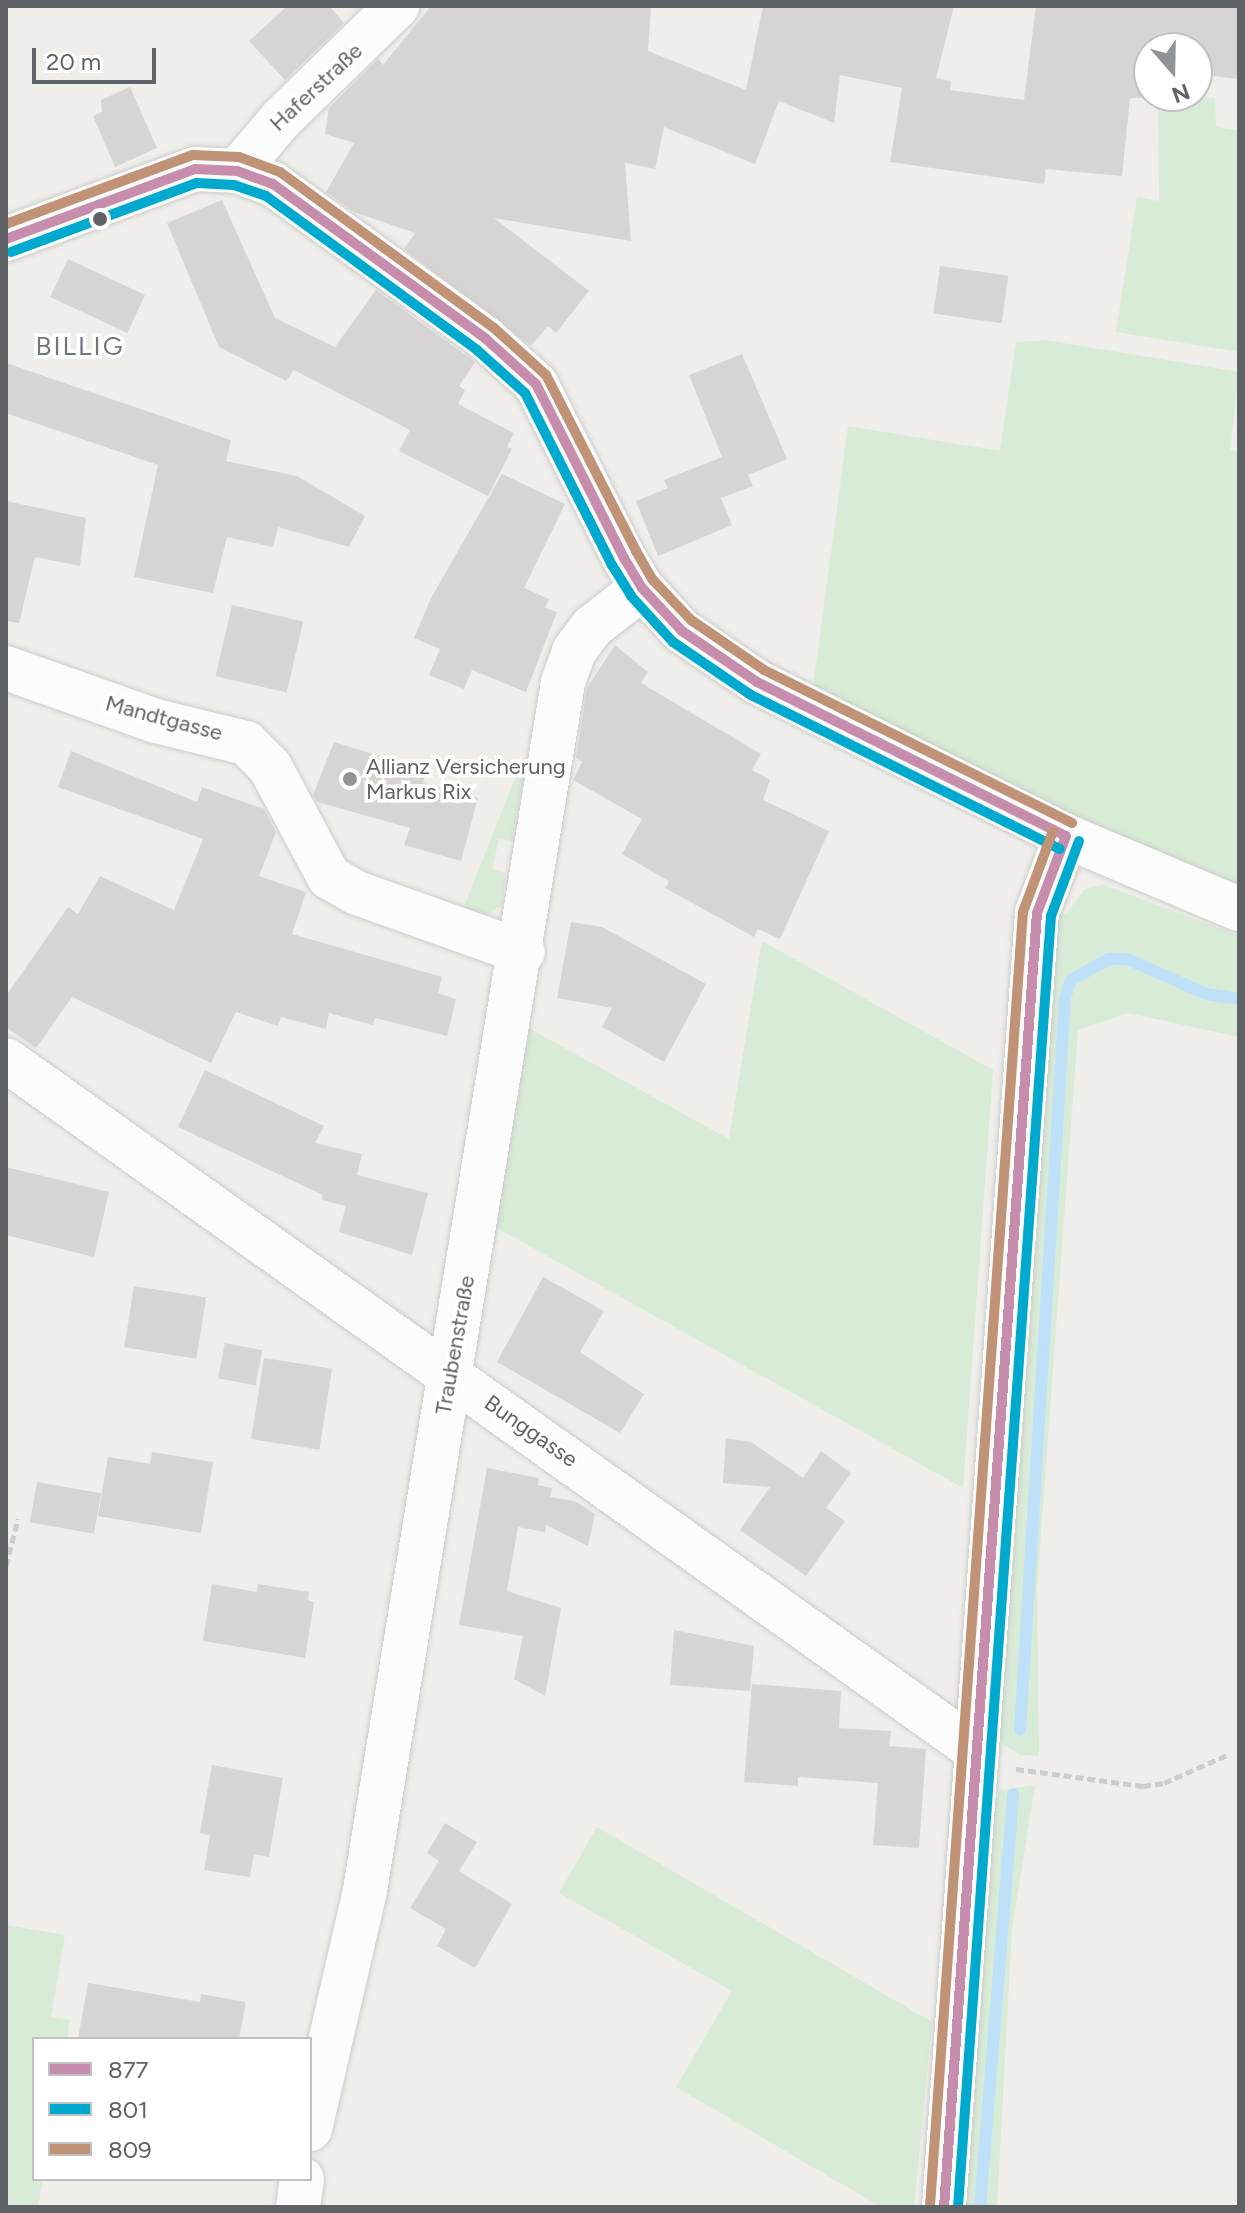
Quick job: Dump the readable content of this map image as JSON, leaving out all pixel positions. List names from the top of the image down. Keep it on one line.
{"streets":{"street":["Haferstraße","Mandtgasse","Traubenstraße","Bunggasse"]},"crossings":[["Mandtgasse","Traubenstraße"],["Traubenstraße","Bunggasse"]],"districts":["BILLIG"],"places":["Allianz Versicherung Markus Rix"],"lines":["transit line 809","transit line 877","transit line 801"],"legend":["877","801","809"],"scale_bar":"20 m","north":"bottom"}
